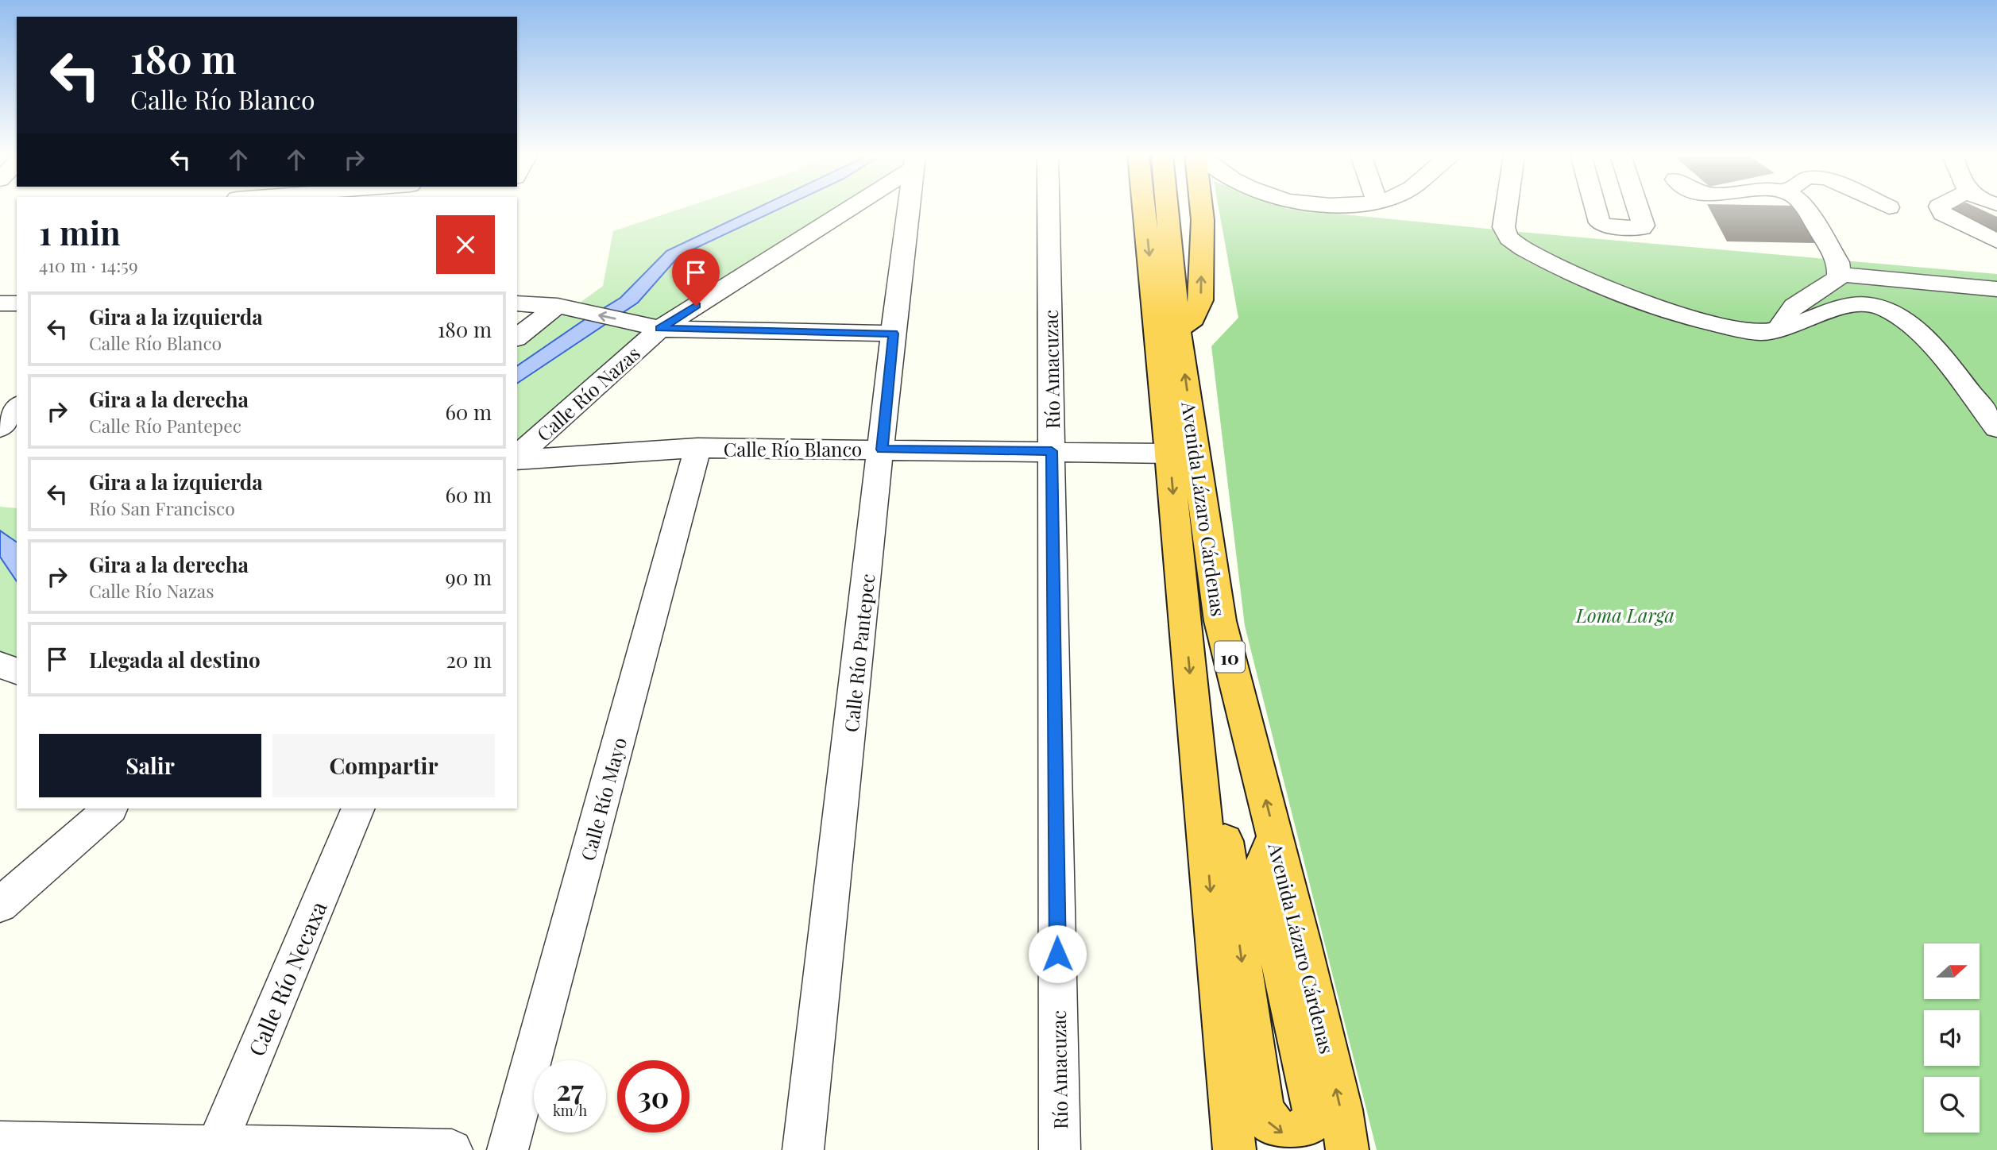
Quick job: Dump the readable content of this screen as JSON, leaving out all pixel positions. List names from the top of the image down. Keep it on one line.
{"streets":{"highway":["Avenida Lázaro Cárdenas","10"],"street":["Río Amacuzac","Calle Río Nazas","Calle Río Blanco","Calle Río Pantepec","Calle Río Mayo","Calle Río Necaxa"]},"crossings":[["Río Amacuzac","Calle Río Blanco"],["Calle Río Blanco","Avenida Lázaro Cárdenas"],["Calle Río Blanco","Calle Río Pantepec"],["Calle Río Blanco","Calle Río Mayo"]],"parks":["Loma Larga"],"north":"right","page":{"turn":["180 m","Calle Río Blanco"],"heading":["1 min","410 m · 14:59"],"list":[{"name":"Gira a la izquierda","note":"Calle Río Blanco","value":"180 m"},{"name":"Gira a la derecha","note":"Calle Río Pantepec","value":"60 m"},{"name":"Gira a la izquierda","note":"Río San Francisco","value":"60 m"},{"name":"Gira a la derecha","note":"Calle Río Nazas","value":"90 m"},{"name":"Llegada al destino","value":"20 m"}],"buttons":["Salir","Compartir"],"speed":"27 km/h","limit":"30"}}
